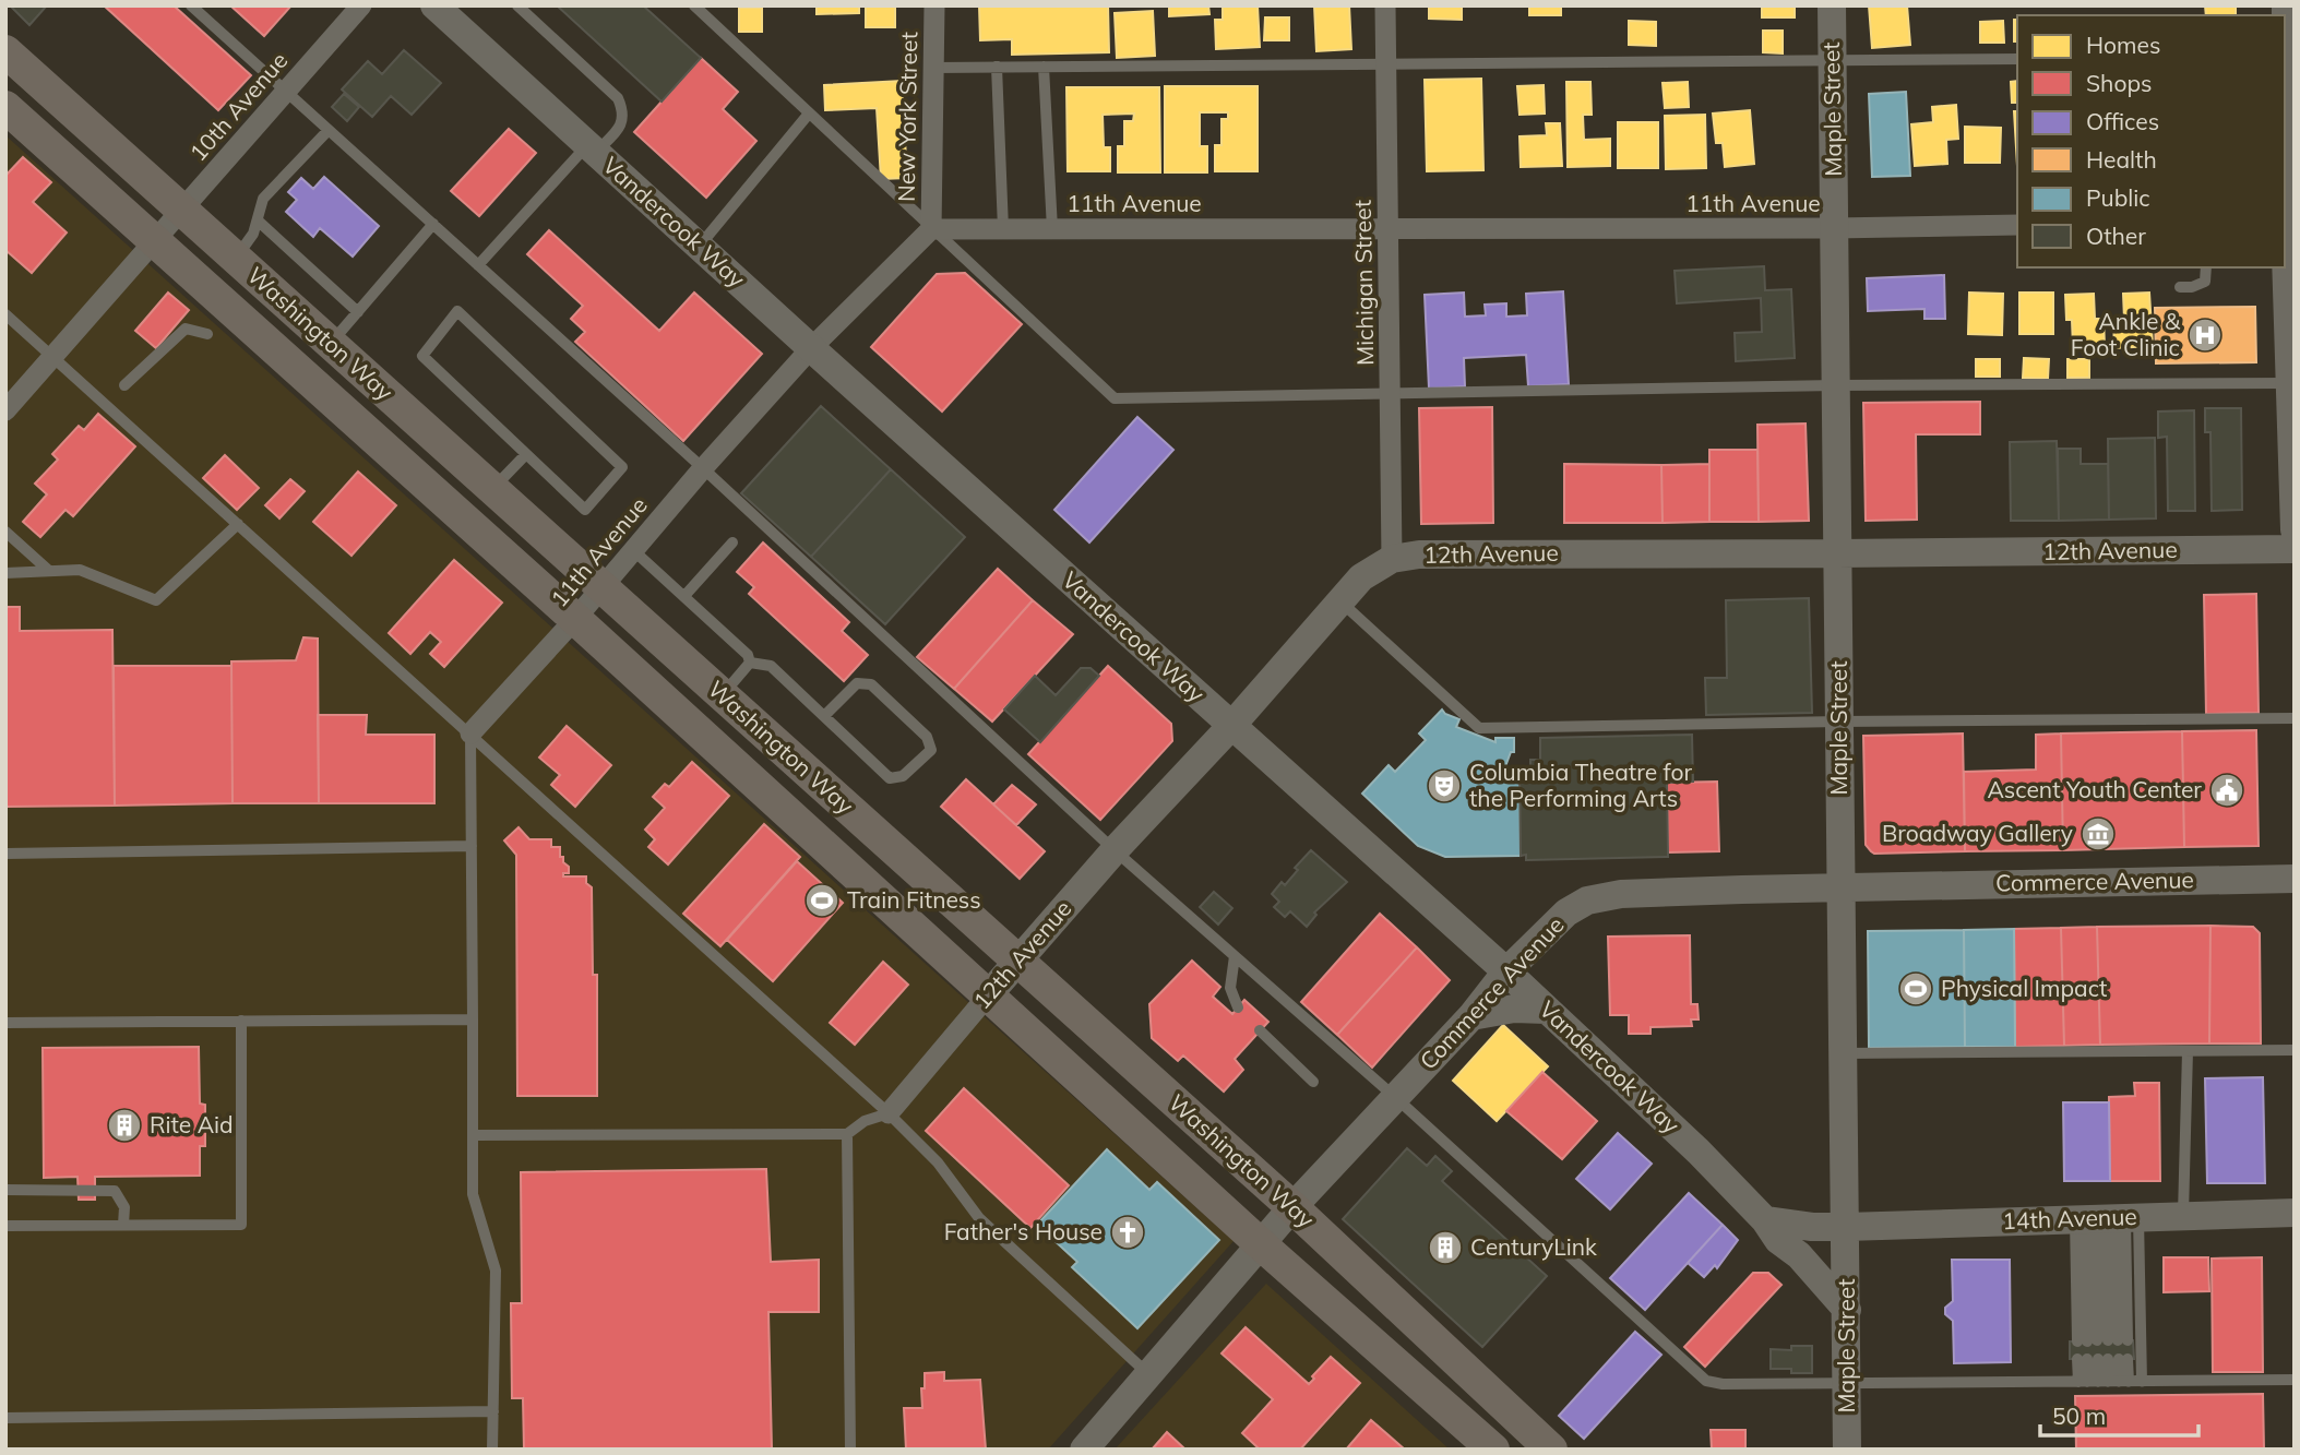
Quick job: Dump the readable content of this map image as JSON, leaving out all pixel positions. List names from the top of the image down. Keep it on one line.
{"streets":{"main road":["Washington Way"],"street":["10th Avenue","Maple Street","New York Street","11th Avenue","Vandercook Way","Michigan Street","12th Avenue","Commerce Avenue","14th Avenue"]},"crossings":[["10th Avenue","Washington Way"],["Maple Street","11th Avenue"],["Maple Street","Vandercook Way"],["Maple Street","12th Avenue"],["Maple Street","Commerce Avenue"],["Maple Street","14th Avenue"],["New York Street","11th Avenue"],["11th Avenue","Vandercook Way"],["11th Avenue","Michigan Street"],["11th Avenue","Washington Way"],["Vandercook Way","12th Avenue"],["Vandercook Way","Commerce Avenue"],["Michigan Street","12th Avenue"],["Washington Way","12th Avenue"],["Washington Way","Commerce Avenue"]],"places":{"hospital":["Ankle & Foot Clinic"],"theatre":["Columbia Theatre for the Performing Arts"],"public building":["Ascent Youth Center"],"museum":["Broadway Gallery"],"sports":["Train Fitness","Physical Impact"],"building":["Rite Aid","CenturyLink"],"church":["Father's House"]},"legend":["Homes","Shops","Offices","Health","Public","Other"],"scale_bar":"50 m"}
